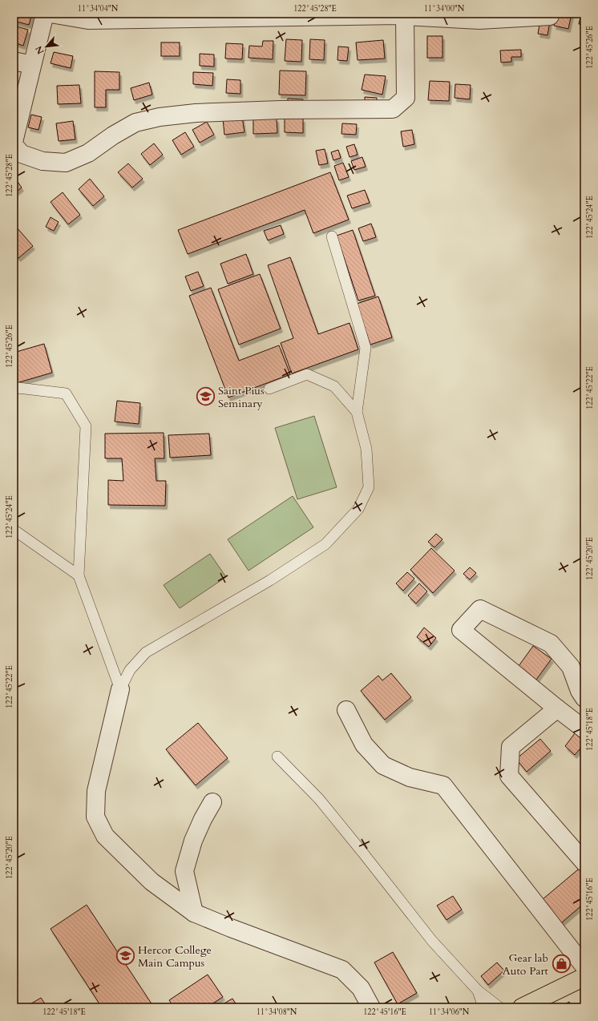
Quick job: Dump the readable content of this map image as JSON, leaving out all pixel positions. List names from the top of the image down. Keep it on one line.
{"places":{"school or university":["Saint Pius Seminary","Hercor College Main Campus"],"shop":["Gear lab Auto Part"]},"north":"bottom left","coordinates":["11°34'04\"N","122°45'28\"E","11°34'00\"N","122°45'26\"E","122°45'24\"E","122°45'22\"E","122°45'20\"E","122°45'18\"E","122°45'16\"E","11°34'08\"N","11°34'06\"N"]}
